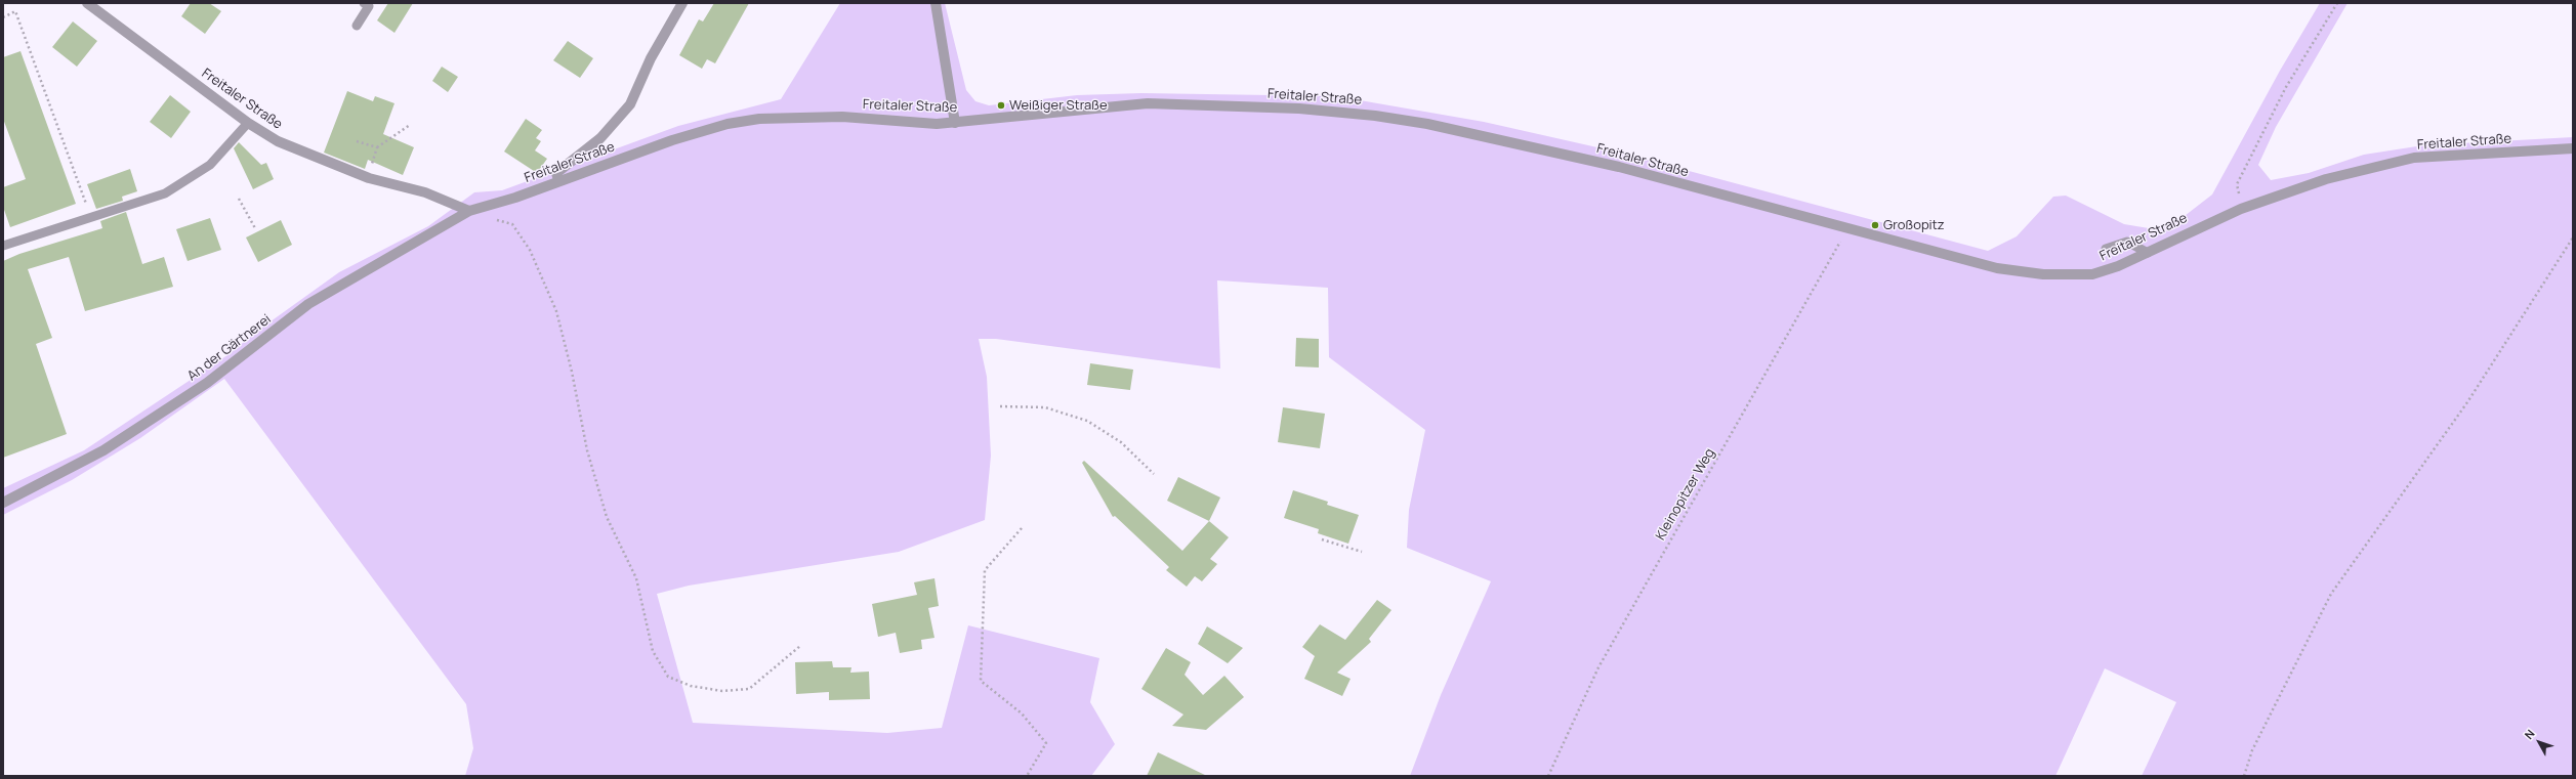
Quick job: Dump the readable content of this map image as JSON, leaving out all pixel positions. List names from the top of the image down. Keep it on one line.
{"streets":{"street":["Freitaler Straße","An der Gärtnerei"],"path":["Kleinopitzer Weg"]},"crossings":[["Freitaler Straße","An der Gärtnerei"],["Freitaler Straße","Kleinopitzer Weg"]],"places":["Weißiger Straße","Großopitz"],"north":"top left"}
